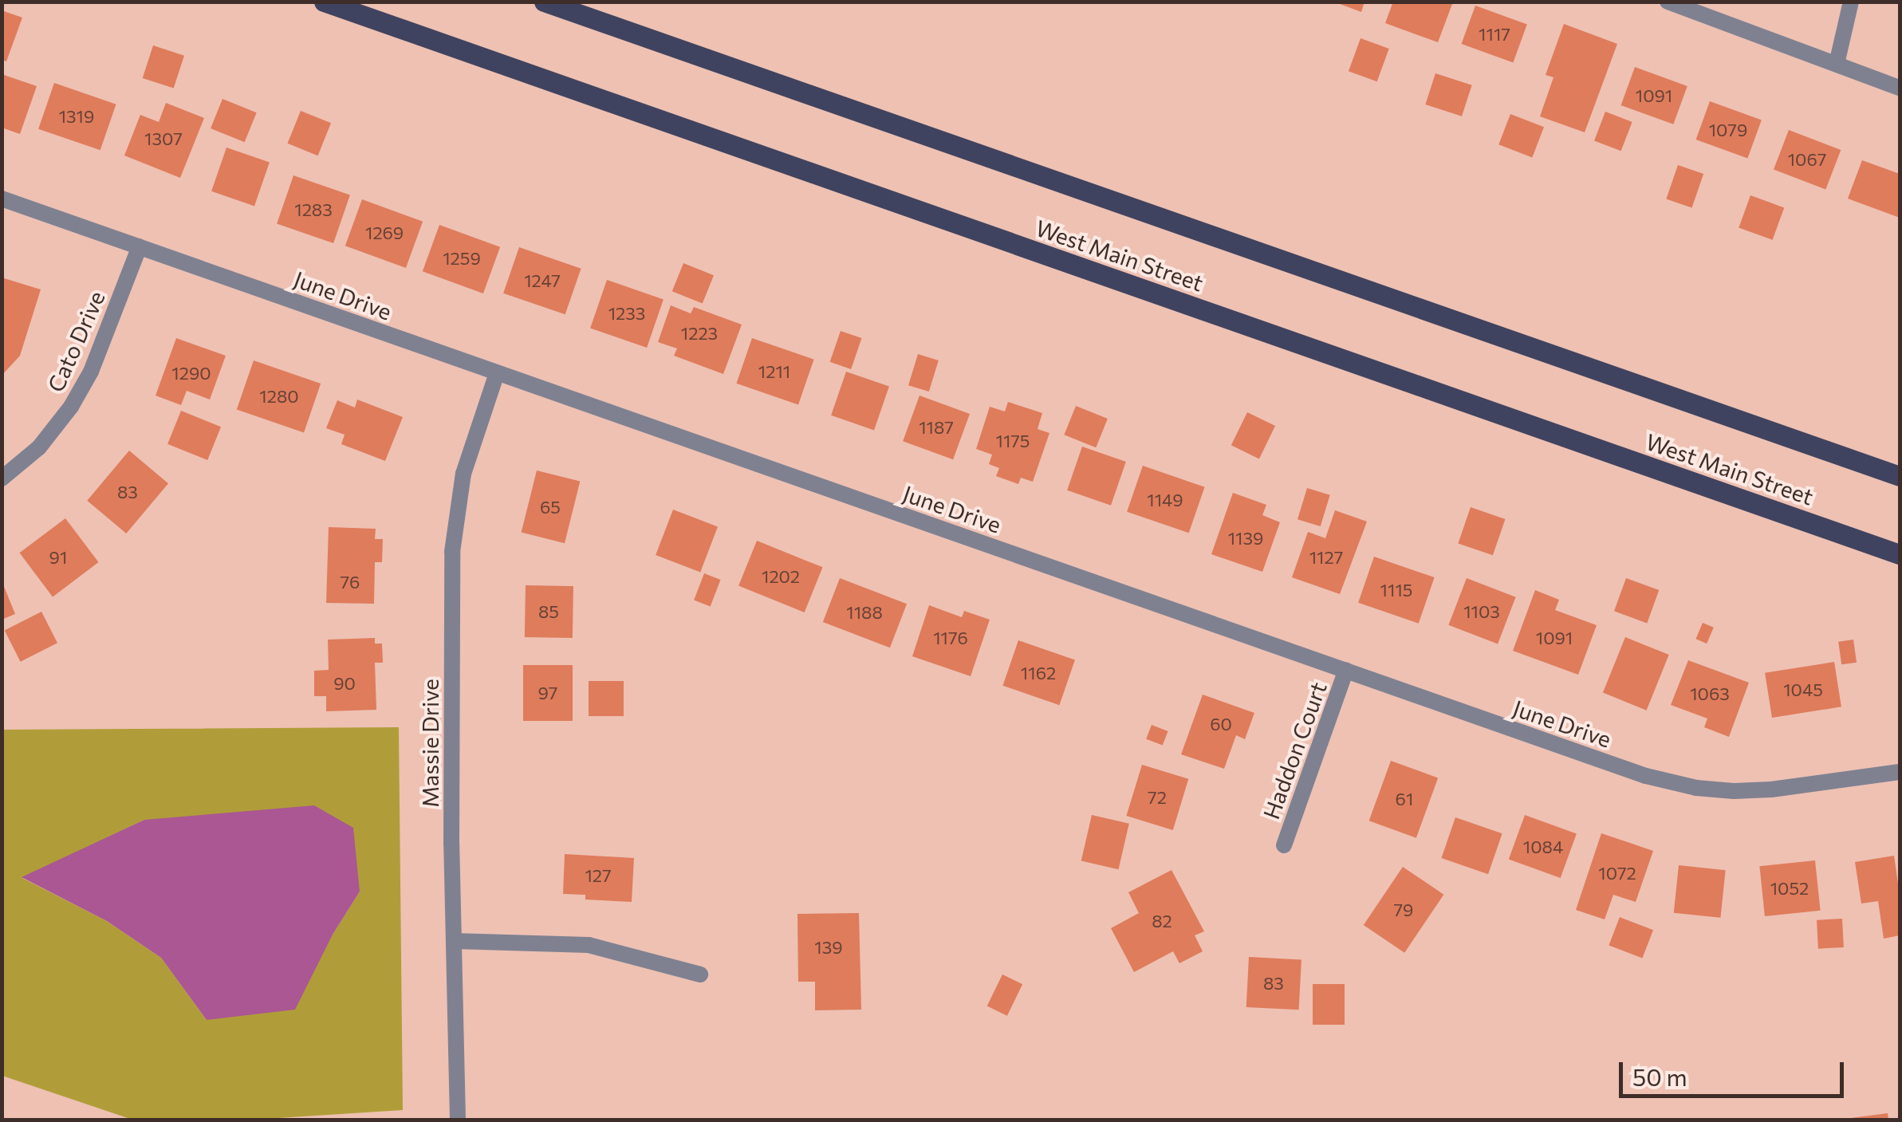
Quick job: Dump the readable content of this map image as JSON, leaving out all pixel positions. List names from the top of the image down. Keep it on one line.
{"streets":{"main road":["West Main Street"],"street":["June Drive","Cato Drive","Massie Drive","Haddon Court"]},"crossings":[["June Drive","Cato Drive"],["June Drive","Massie Drive"],["June Drive","Haddon Court"]],"house_numbers":["1117","1091","1319","1079","1307","1067","1283","1269","1259","1247","1233","1223","1211","1290","1280","1187","1175","83","1149","65","1139","91","1127","1202","76","1115","85","1103","1188","1176","1091","1162","90","1045","97","1063","60","72","61","1084","1072","127","1052","79","82","139","83"],"scale_bar":"50 m"}
